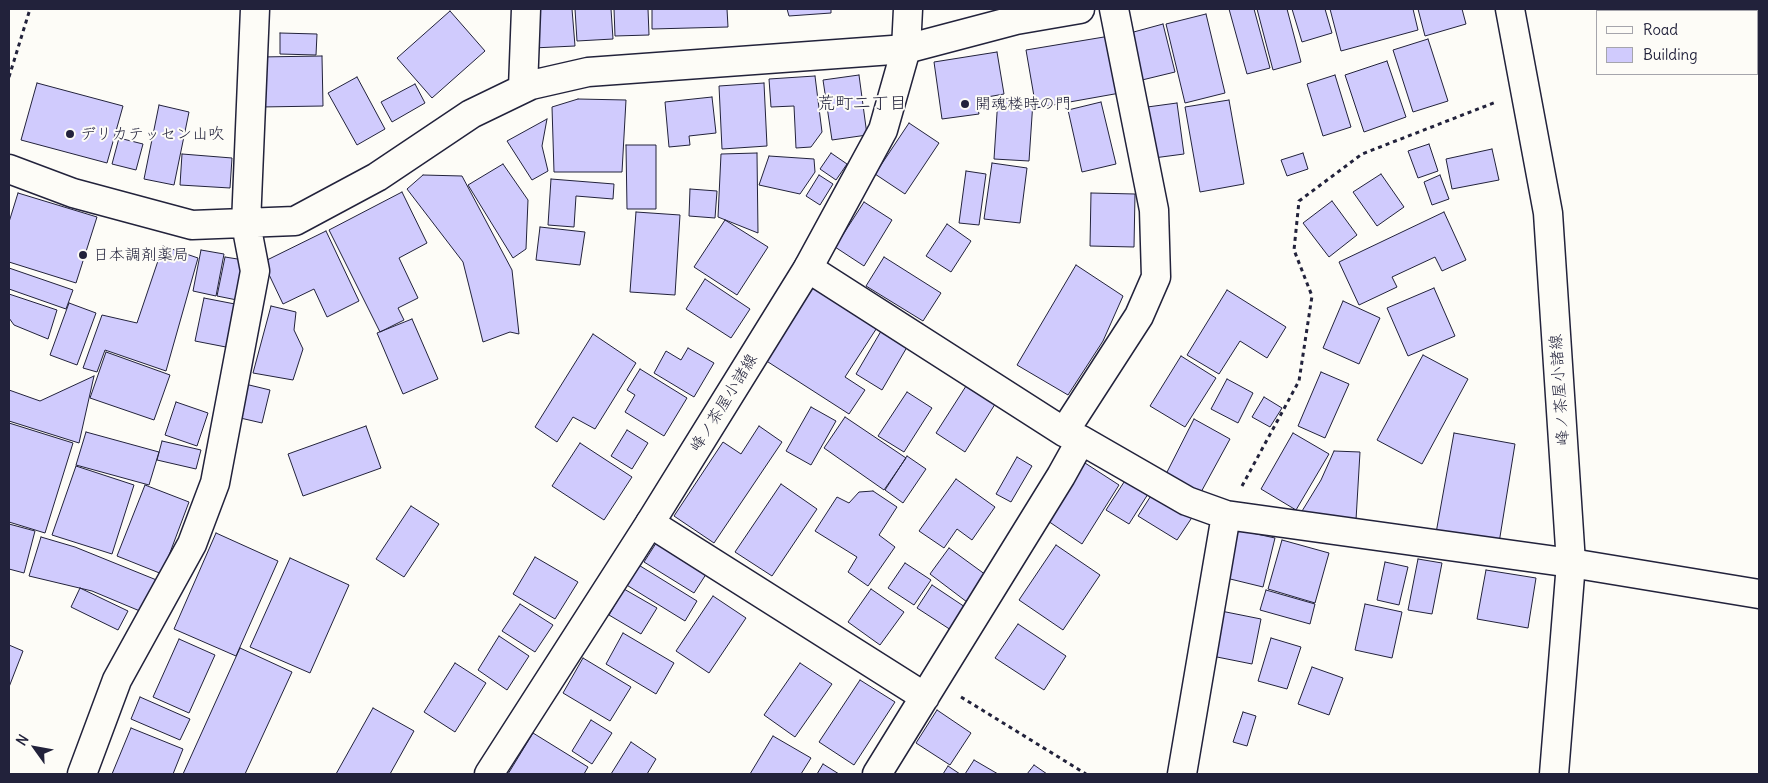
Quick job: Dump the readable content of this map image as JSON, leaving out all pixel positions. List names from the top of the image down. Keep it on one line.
{"streets":{"street":["峰ノ茶屋小諸線"]},"districts":["荒町二丁目"],"places":["開魂楼時の門","デリカテッセン山吹","日本調剤薬局"],"legend":["Road","Building"],"north":"top left"}
